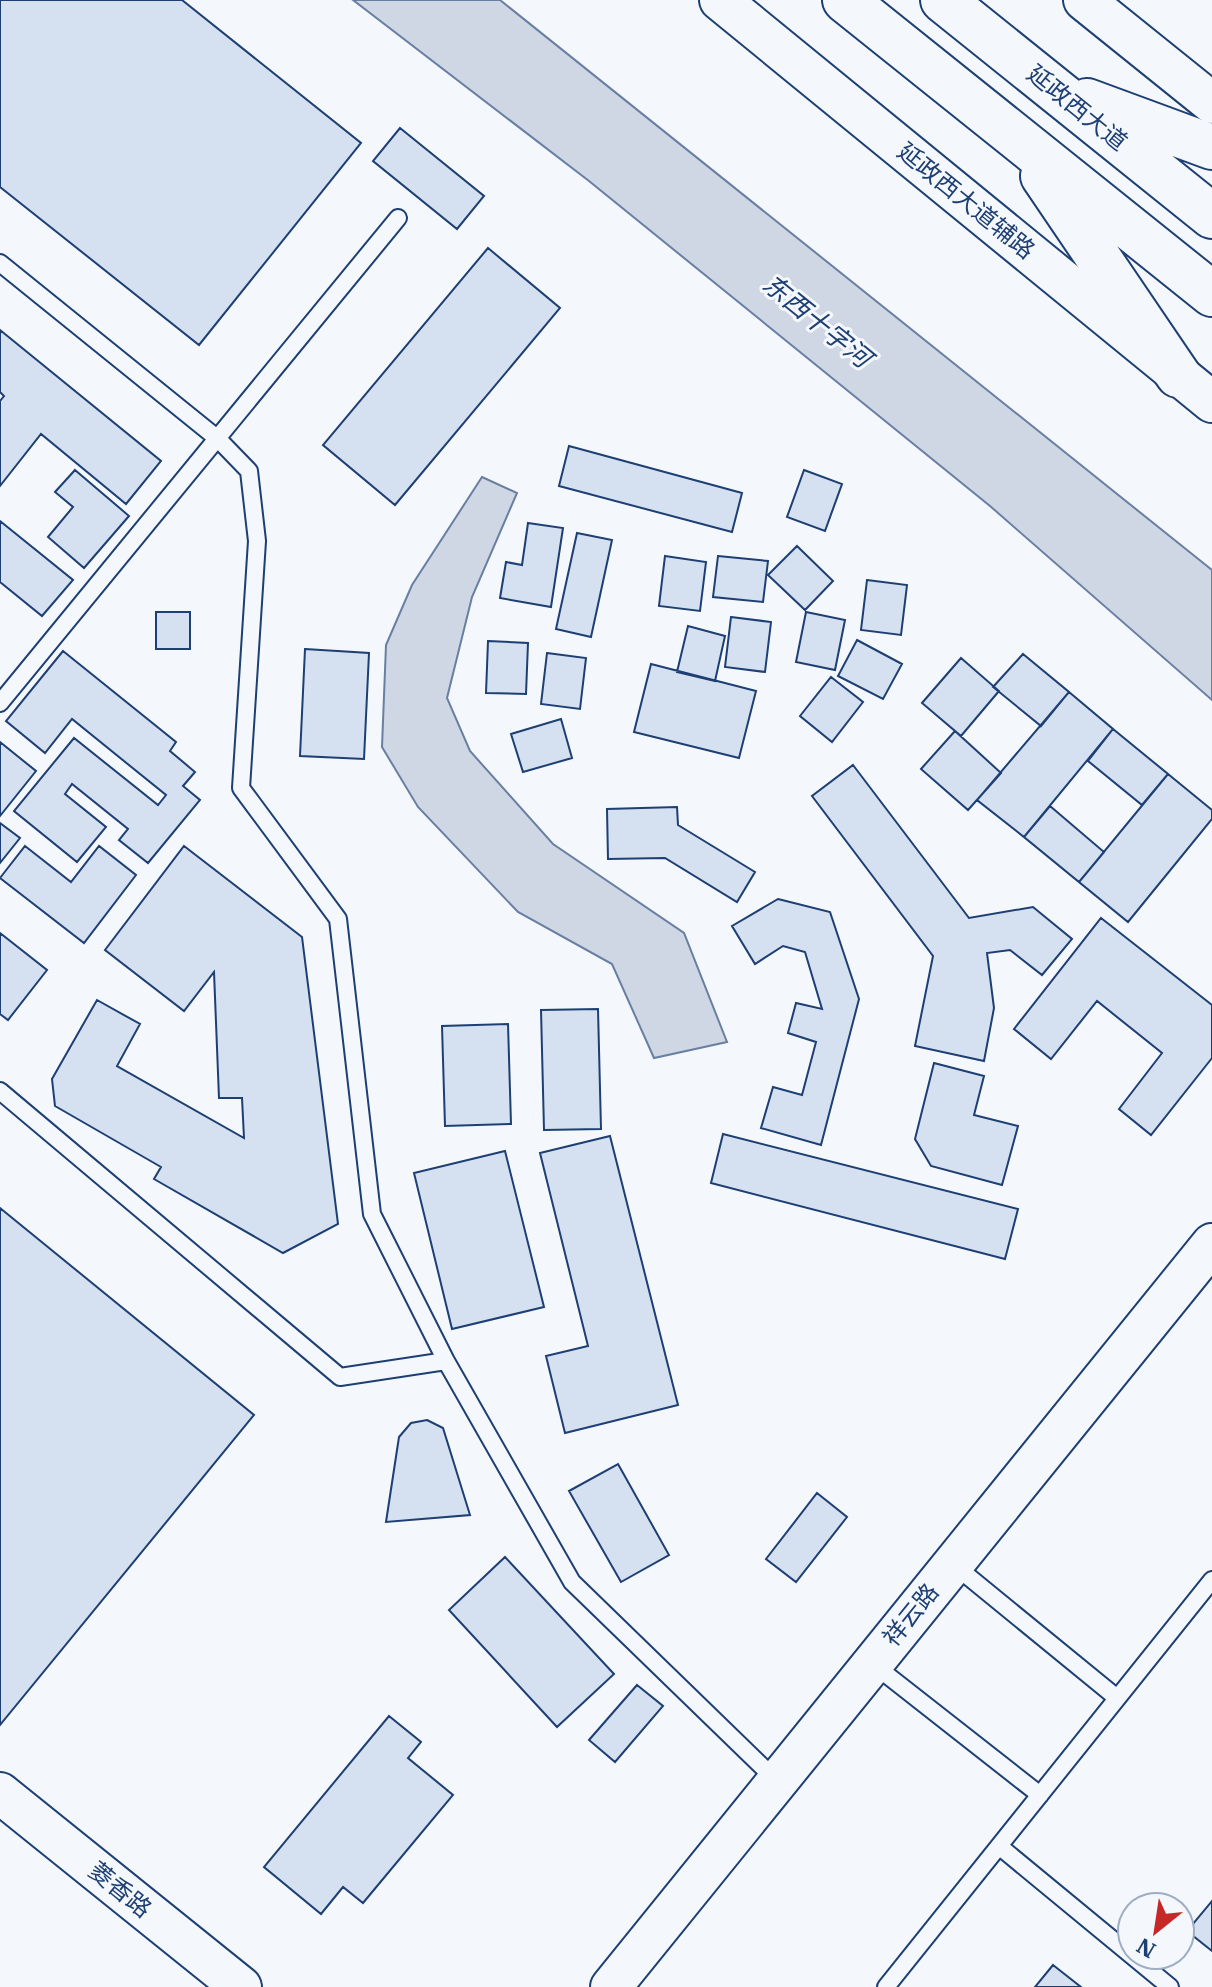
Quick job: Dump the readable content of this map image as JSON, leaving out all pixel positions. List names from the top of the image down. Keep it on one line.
{"streets":{"main road":["延政西大道"],"street":["延政西大道辅路","祥云路","菱香路"]},"water":["东西十字河"],"north":"bottom left"}
